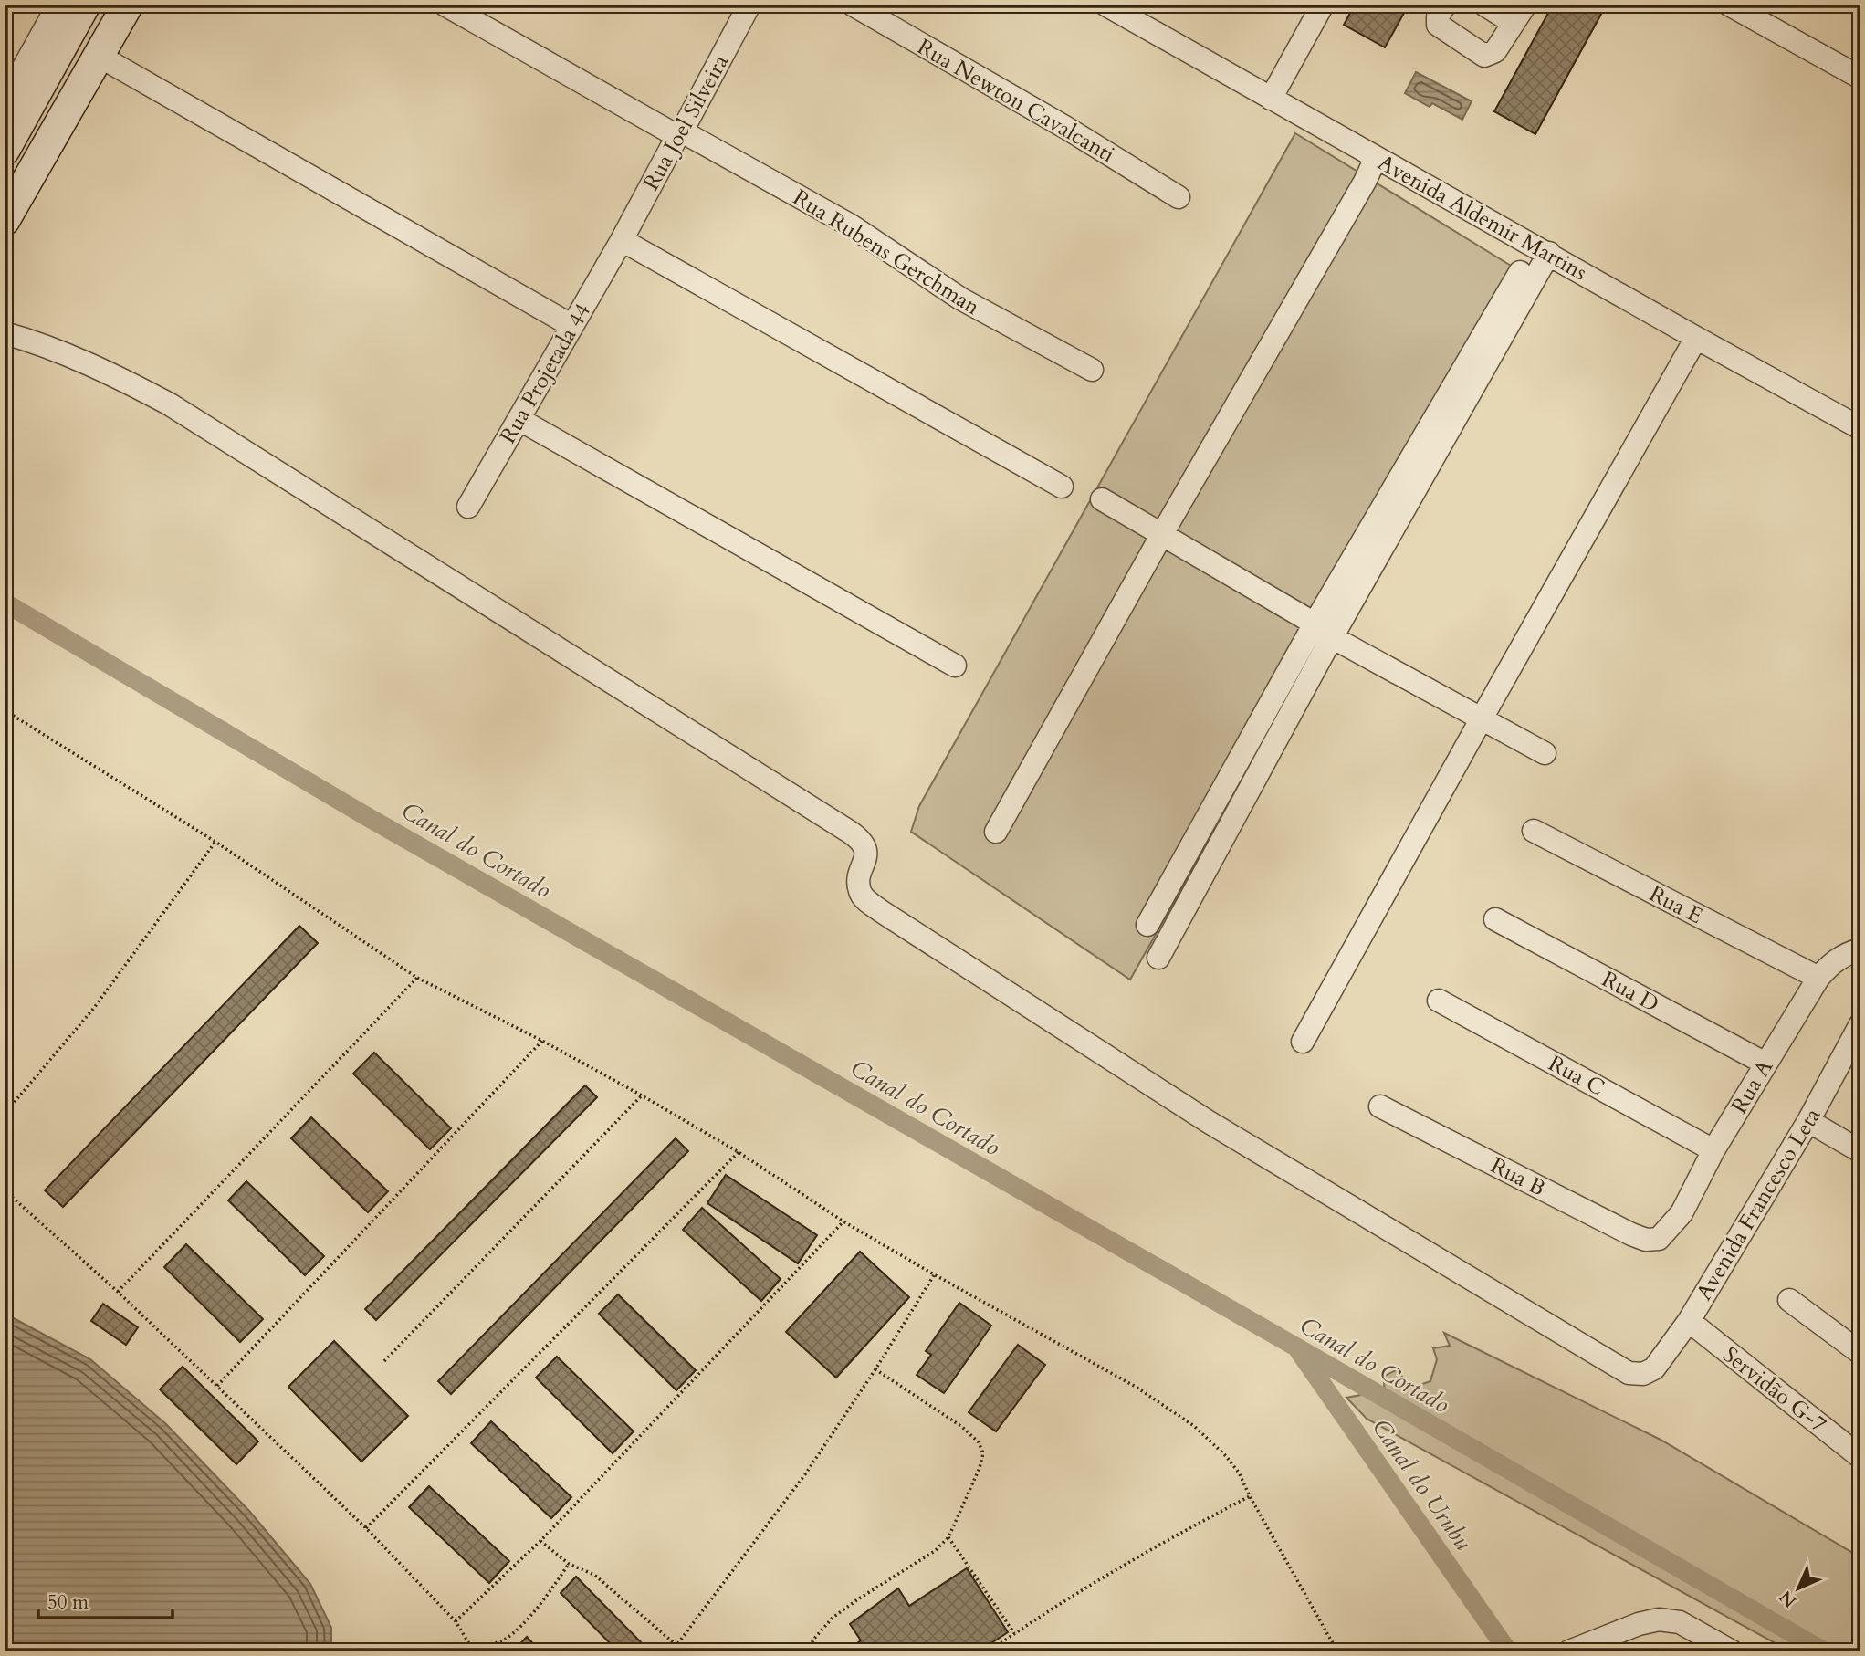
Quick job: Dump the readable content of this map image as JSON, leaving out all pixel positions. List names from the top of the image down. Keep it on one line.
{"streets":{"street":["Rua Newton Cavalcanti","Rua Joel Silveira","Avenida Aldemir Martins","Rua Rubens Gerchman","Rua Projetada 44","Rua E","Rua D","Rua C","Rua A","Rua B","Avenida Francesco Leta","Servidão G-7"]},"crossings":[["Rua Joel Silveira","Rua Rubens Gerchman"],["Rua Joel Silveira","Rua Projetada 44"],["Rua E","Rua A"],["Rua D","Rua A"],["Rua C","Rua A"],["Rua A","Rua B"],["Avenida Francesco Leta","Servidão G-7"]],"water":["Canal do Cortado","Canal do Urubu"],"scale_bar":"50 m","north":"bottom left"}
